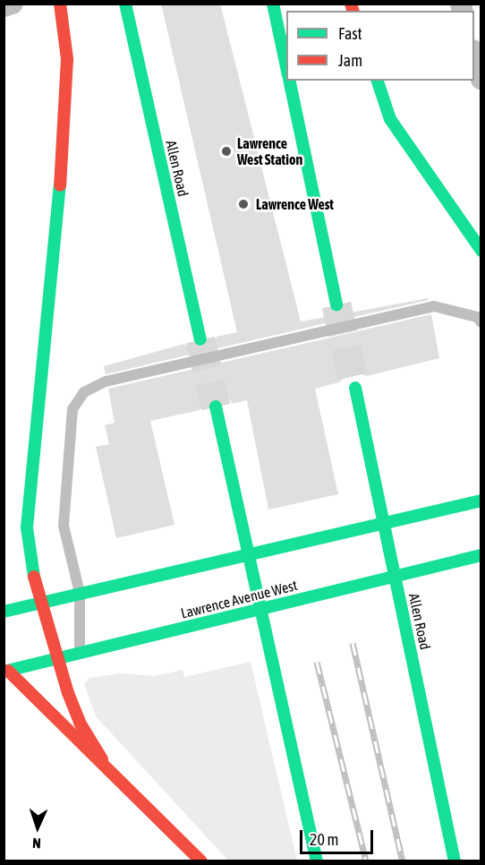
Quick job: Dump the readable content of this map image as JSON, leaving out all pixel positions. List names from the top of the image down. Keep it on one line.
{"streets":{"main road":["Allen Road","Lawrence Avenue West"]},"places":["Lawrence West Station","Lawrence West"],"legend":["Fast","Jam"],"scale_bar":"20 m","north":"bottom"}
